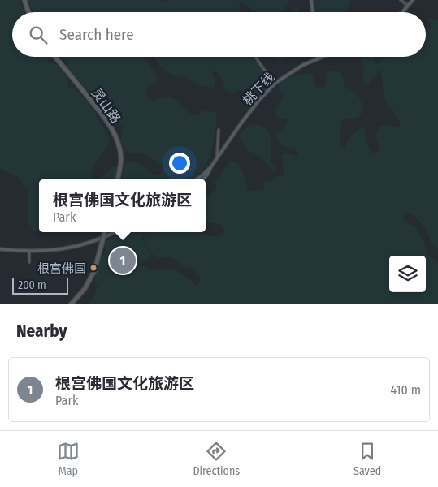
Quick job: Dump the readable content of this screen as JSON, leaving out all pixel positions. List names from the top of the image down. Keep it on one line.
{"streets":{"highway":["灵山路"],"main road":["桃下线"]},"places":["根宫佛国"],"scale_bar":"200 m","page":{"search":"Search here","popup":["根宫佛国文化旅游区","Park"],"pins":"1","scale":"200 m","heading":"Nearby","list":[{"mark":"1","name":"根宫佛国文化旅游区","note":"Park","value":"410 m"}],"nav":["Map","Directions","Saved"]}}
